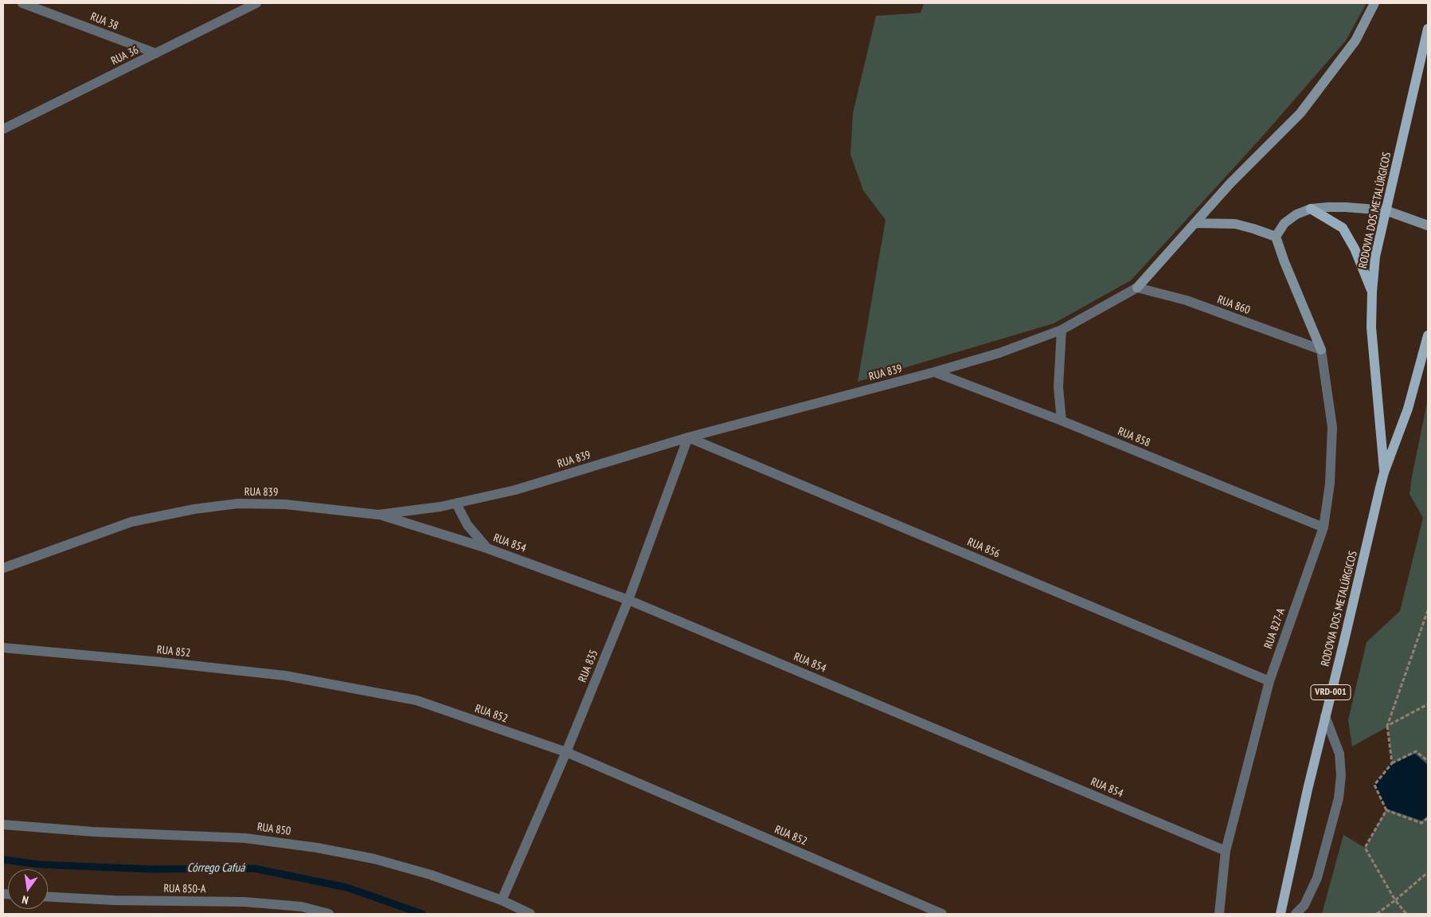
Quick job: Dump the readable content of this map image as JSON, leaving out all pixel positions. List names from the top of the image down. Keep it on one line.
{"streets":{"main road":["RODOVIA DOS METALÚRGICOS","VRD-001"],"street":["RUA 38","RUA 36","RUA 860","RUA 839","RUA 858","RUA 854","RUA 856","RUA 827-A","RUA 852","RUA 835","RUA 850","RUA 850-A"]},"crossings":[["RUA 38","RUA 36"],["RUA 860","RUA 839"],["RUA 860","RUA 827-A"],["RUA 839","RUA 858"],["RUA 839","RUA 854"],["RUA 839","RUA 856"],["RUA 839","RUA 835"],["RUA 858","RUA 827-A"],["RUA 854","RUA 827-A"],["RUA 854","RUA 835"],["RUA 856","RUA 827-A"],["RUA 856","RUA 835"],["RUA 852","RUA 835"],["RUA 835","RUA 850"]],"water":["Córrego Cafuá"],"north":"bottom"}
